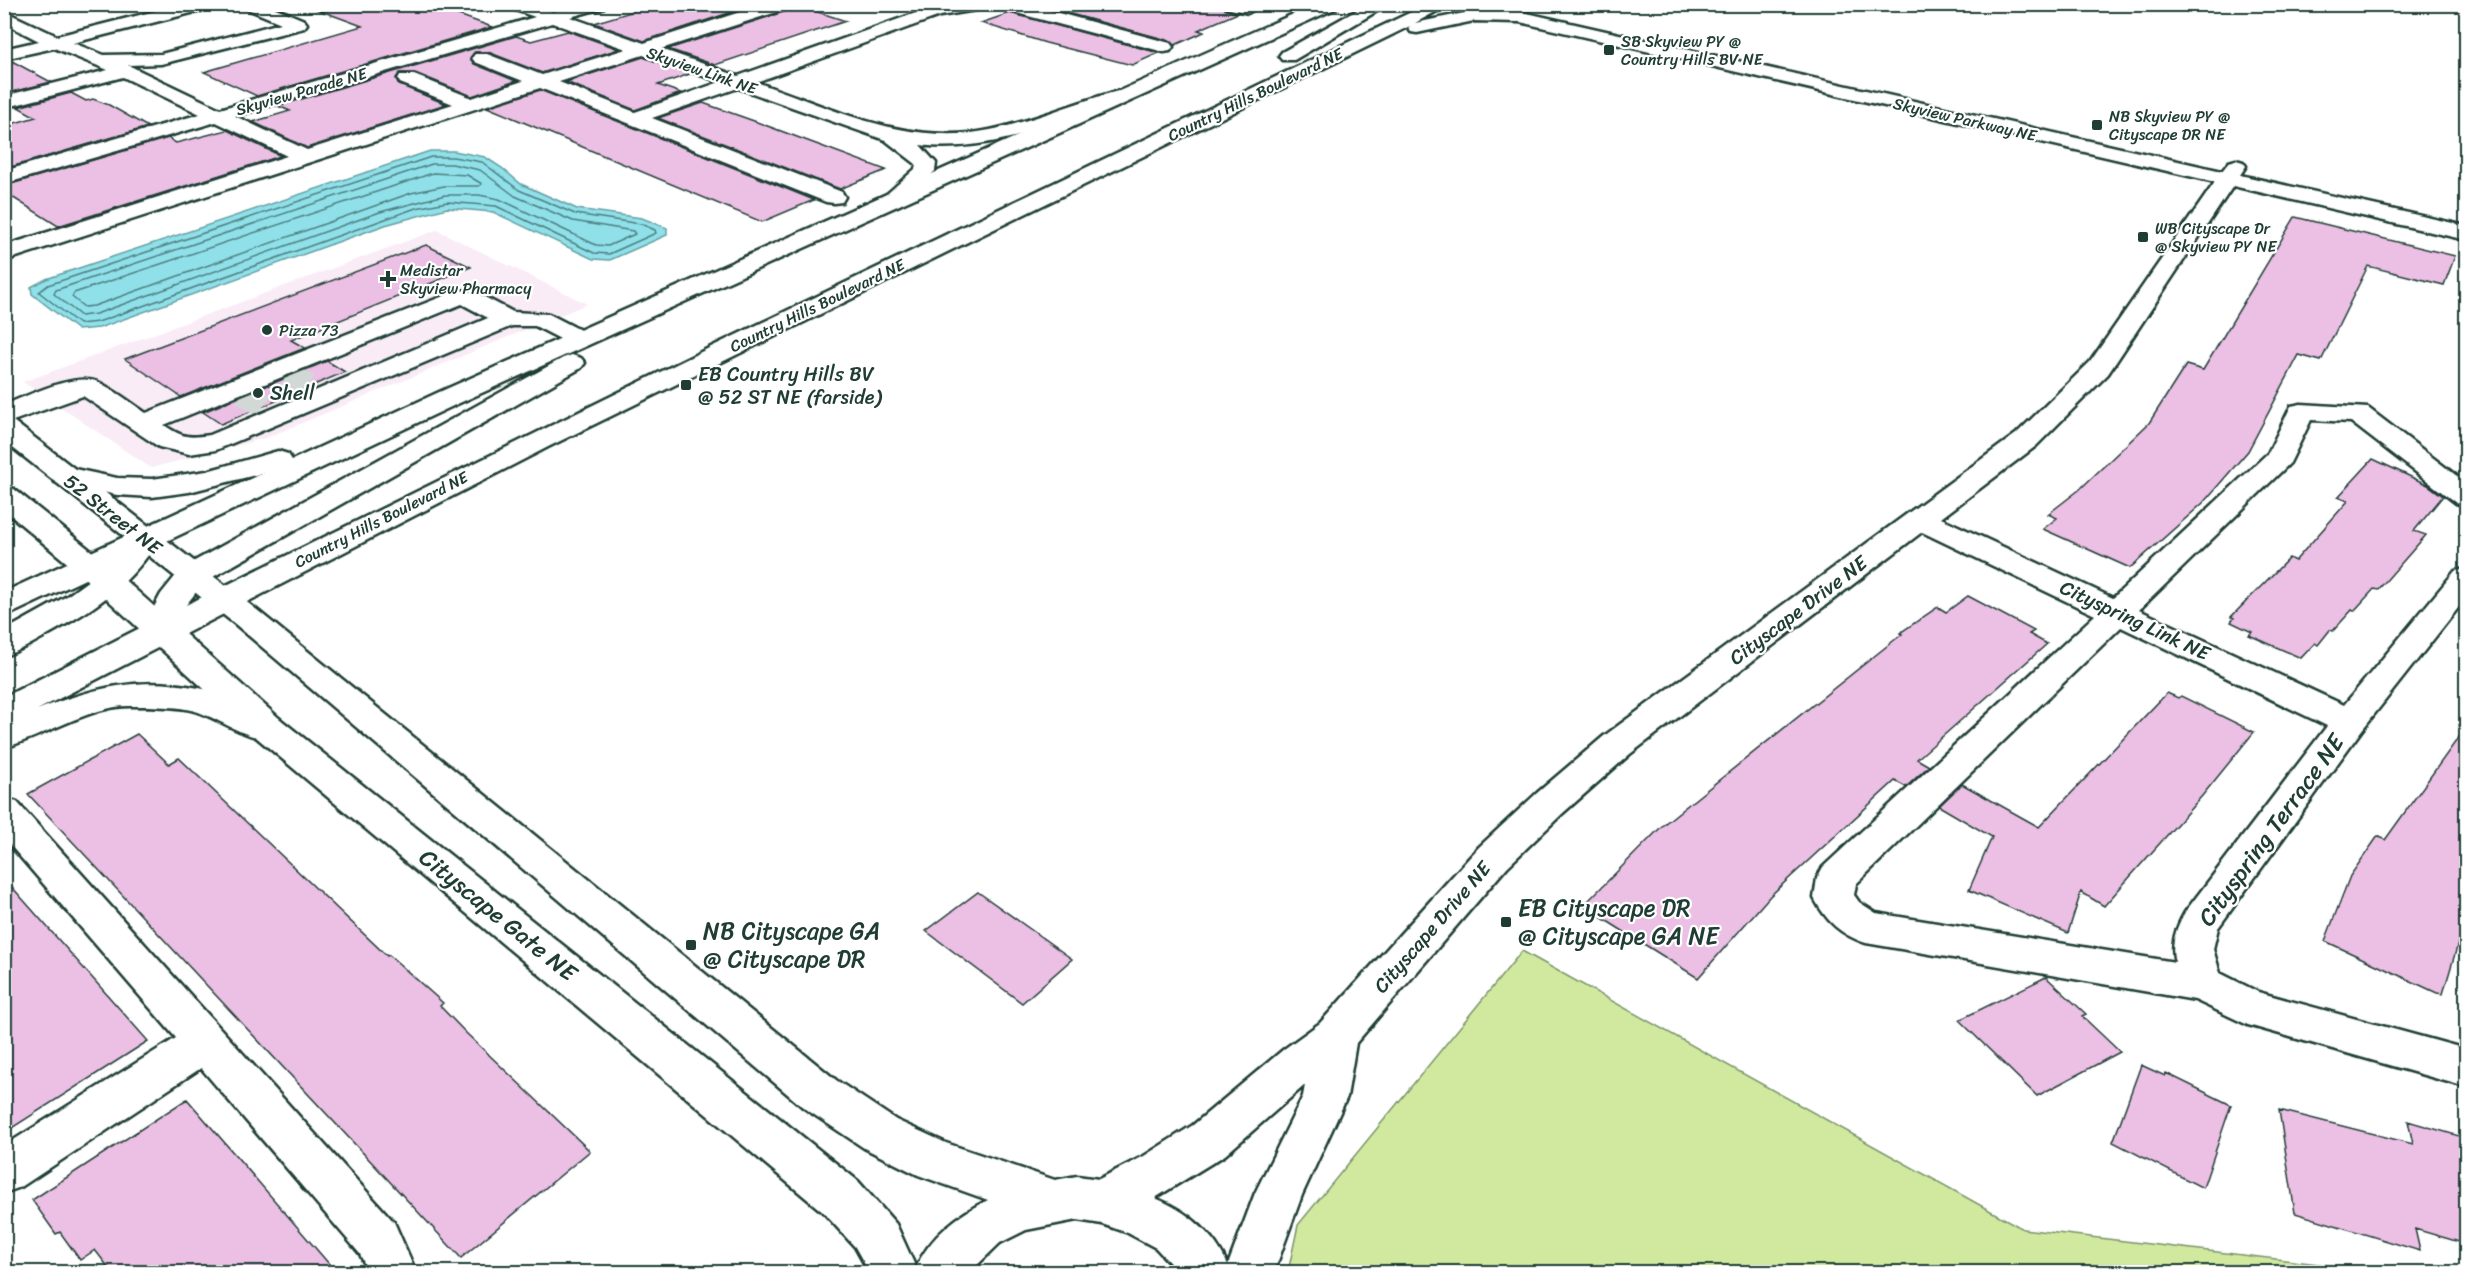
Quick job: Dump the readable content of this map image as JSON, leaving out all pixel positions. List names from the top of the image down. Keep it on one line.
{"streets":{"street":["Skyview Link NE","Skyview Parade NE","Country Hills Boulevard NE","Skyview Parkway NE","52 Street NE","Cityscape Drive NE","Cityspring Link NE","Cityspring Terrace NE","Cityscape Gate NE"]},"crossings":[["Skyview Link NE","Skyview Parade NE"],["Country Hills Boulevard NE","52 Street NE"],["Country Hills Boulevard NE","Cityscape Gate NE"],["Skyview Parkway NE","Cityscape Drive NE"],["Cityscape Drive NE","Cityspring Link NE"],["Cityspring Link NE","Cityspring Terrace NE"]],"places":{"transit":["SB Skyview PY @ Country Hills BV NE","NB Skyview PY @ Cityscape DR NE","WB Cityscape Dr @ Skyview PY NE","EB Country Hills BV @ 52 ST NE (farside)","EB Cityscape DR @ Cityscape GA NE","NB Cityscape GA @ Cityscape DR"],"health":["Medistar Skyview Pharmacy"],"other":["Pizza 73","Shell"]}}
